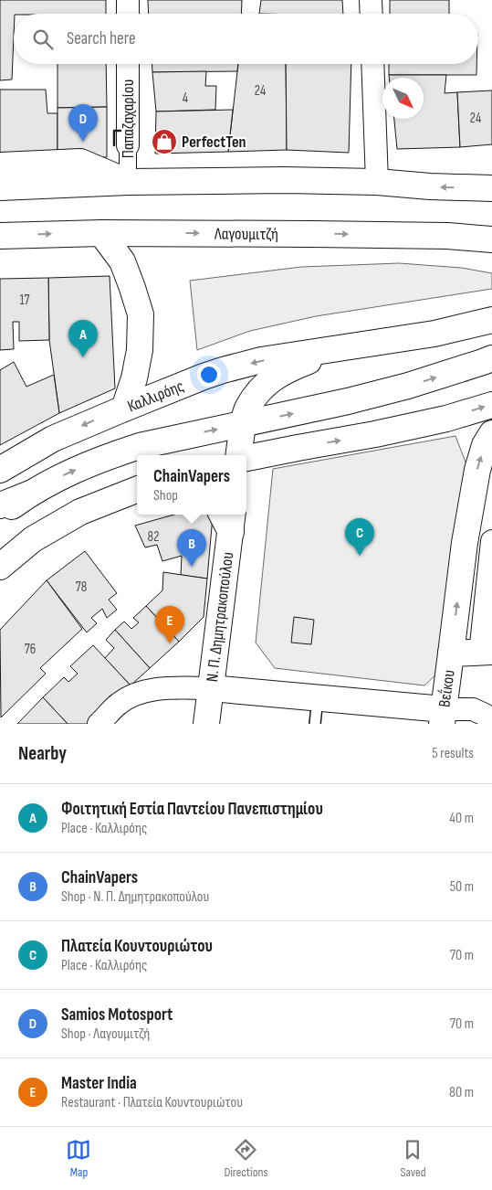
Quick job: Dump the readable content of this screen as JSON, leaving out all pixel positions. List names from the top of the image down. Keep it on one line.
{"streets":{"main road":["Λαγουμιτζή","Καλλιρόης","Ν. Π. Δημητρακοπούλου","Βεΐκου"],"street":["Παπαζαχαρίου"]},"one_way":["Βεΐκου"],"places":{"shop":["PerfectTen"]},"house_numbers":["24","4","24","17","82","78","76"],"north":"bottom right","page":{"search":"Search here","pins":["D","A","C","B","E"],"popup":["ChainVapers","Shop"],"heading":["Nearby","5 results"],"list":[{"mark":"A","name":"Φοιτητική Εστία Παντείου Πανεπιστημίου","note":"Place · Καλλιρόης","value":"40 m"},{"mark":"B","name":"ChainVapers","note":"Shop · Ν. Π. Δημητρακοπούλου","value":"50 m"},{"mark":"C","name":"Πλατεία Κουντουριώτου","note":"Place · Καλλιρόης","value":"70 m"},{"mark":"D","name":"Samios Motosport","note":"Shop · Λαγουμιτζή","value":"70 m"},{"mark":"E","name":"Master India","note":"Restaurant · Πλατεία Κουντουριώτου","value":"80 m"}],"nav":["Map","Directions","Saved"]}}
